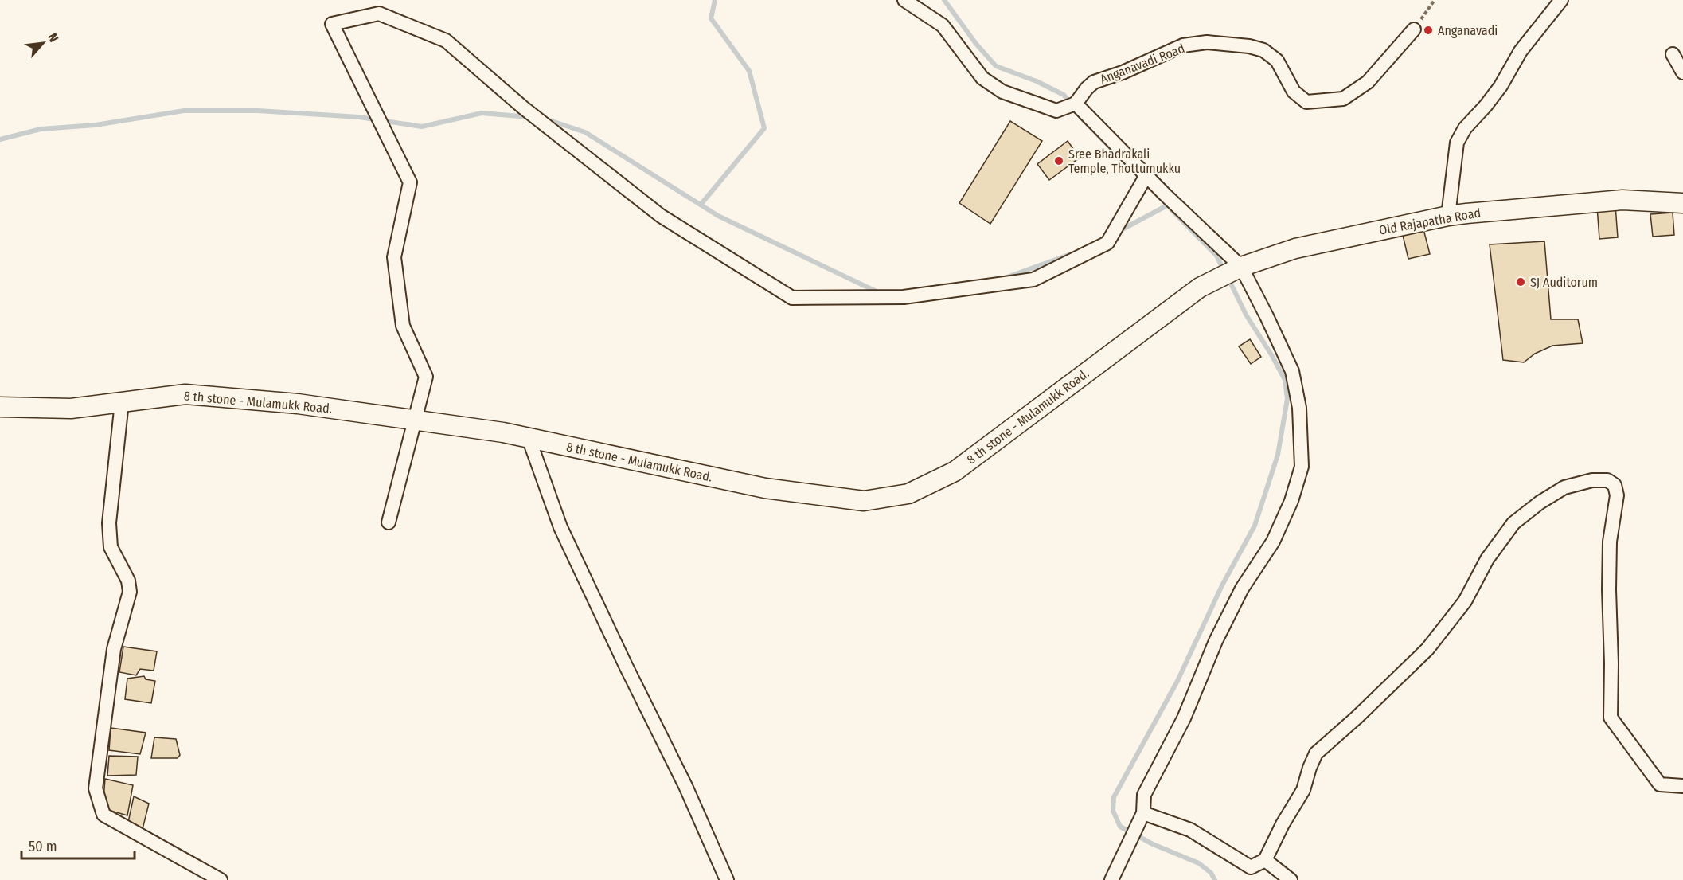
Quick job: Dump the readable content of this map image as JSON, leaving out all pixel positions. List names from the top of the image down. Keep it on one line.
{"streets":{"main road":["Old Rajapatha Road","8 th stone - Mulamukk Road."],"street":["Anganavadi Road"]},"crossings":[["Old Rajapatha Road","8 th stone - Mulamukk Road."]],"places":["Anganavadi","Sree Bhadrakali Temple, Thottumukku","SJ Auditorum"],"scale_bar":"50 m","north":"top right"}
